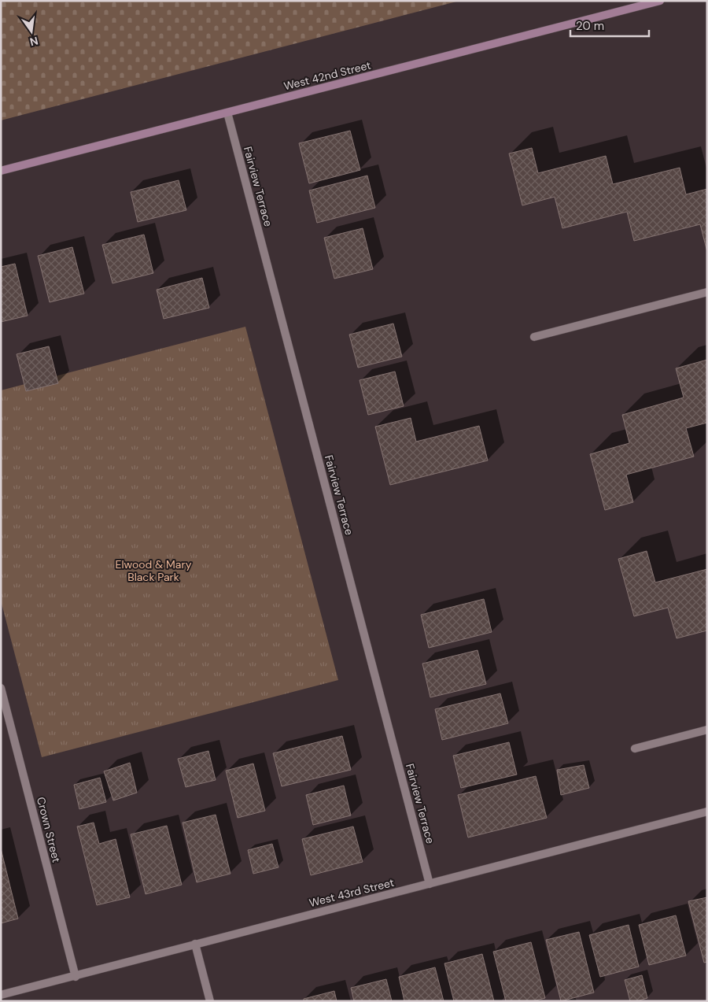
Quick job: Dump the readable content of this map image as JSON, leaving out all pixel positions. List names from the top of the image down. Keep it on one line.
{"streets":{"street":["West 42nd Street","Fairview Terrace","Crown Street","West 43rd Street"]},"crossings":[["West 42nd Street","Fairview Terrace"],["Fairview Terrace","West 43rd Street"],["Crown Street","West 43rd Street"]],"parks":["Elwood & Mary Black Park"],"scale_bar":"20 m","north":"bottom"}
